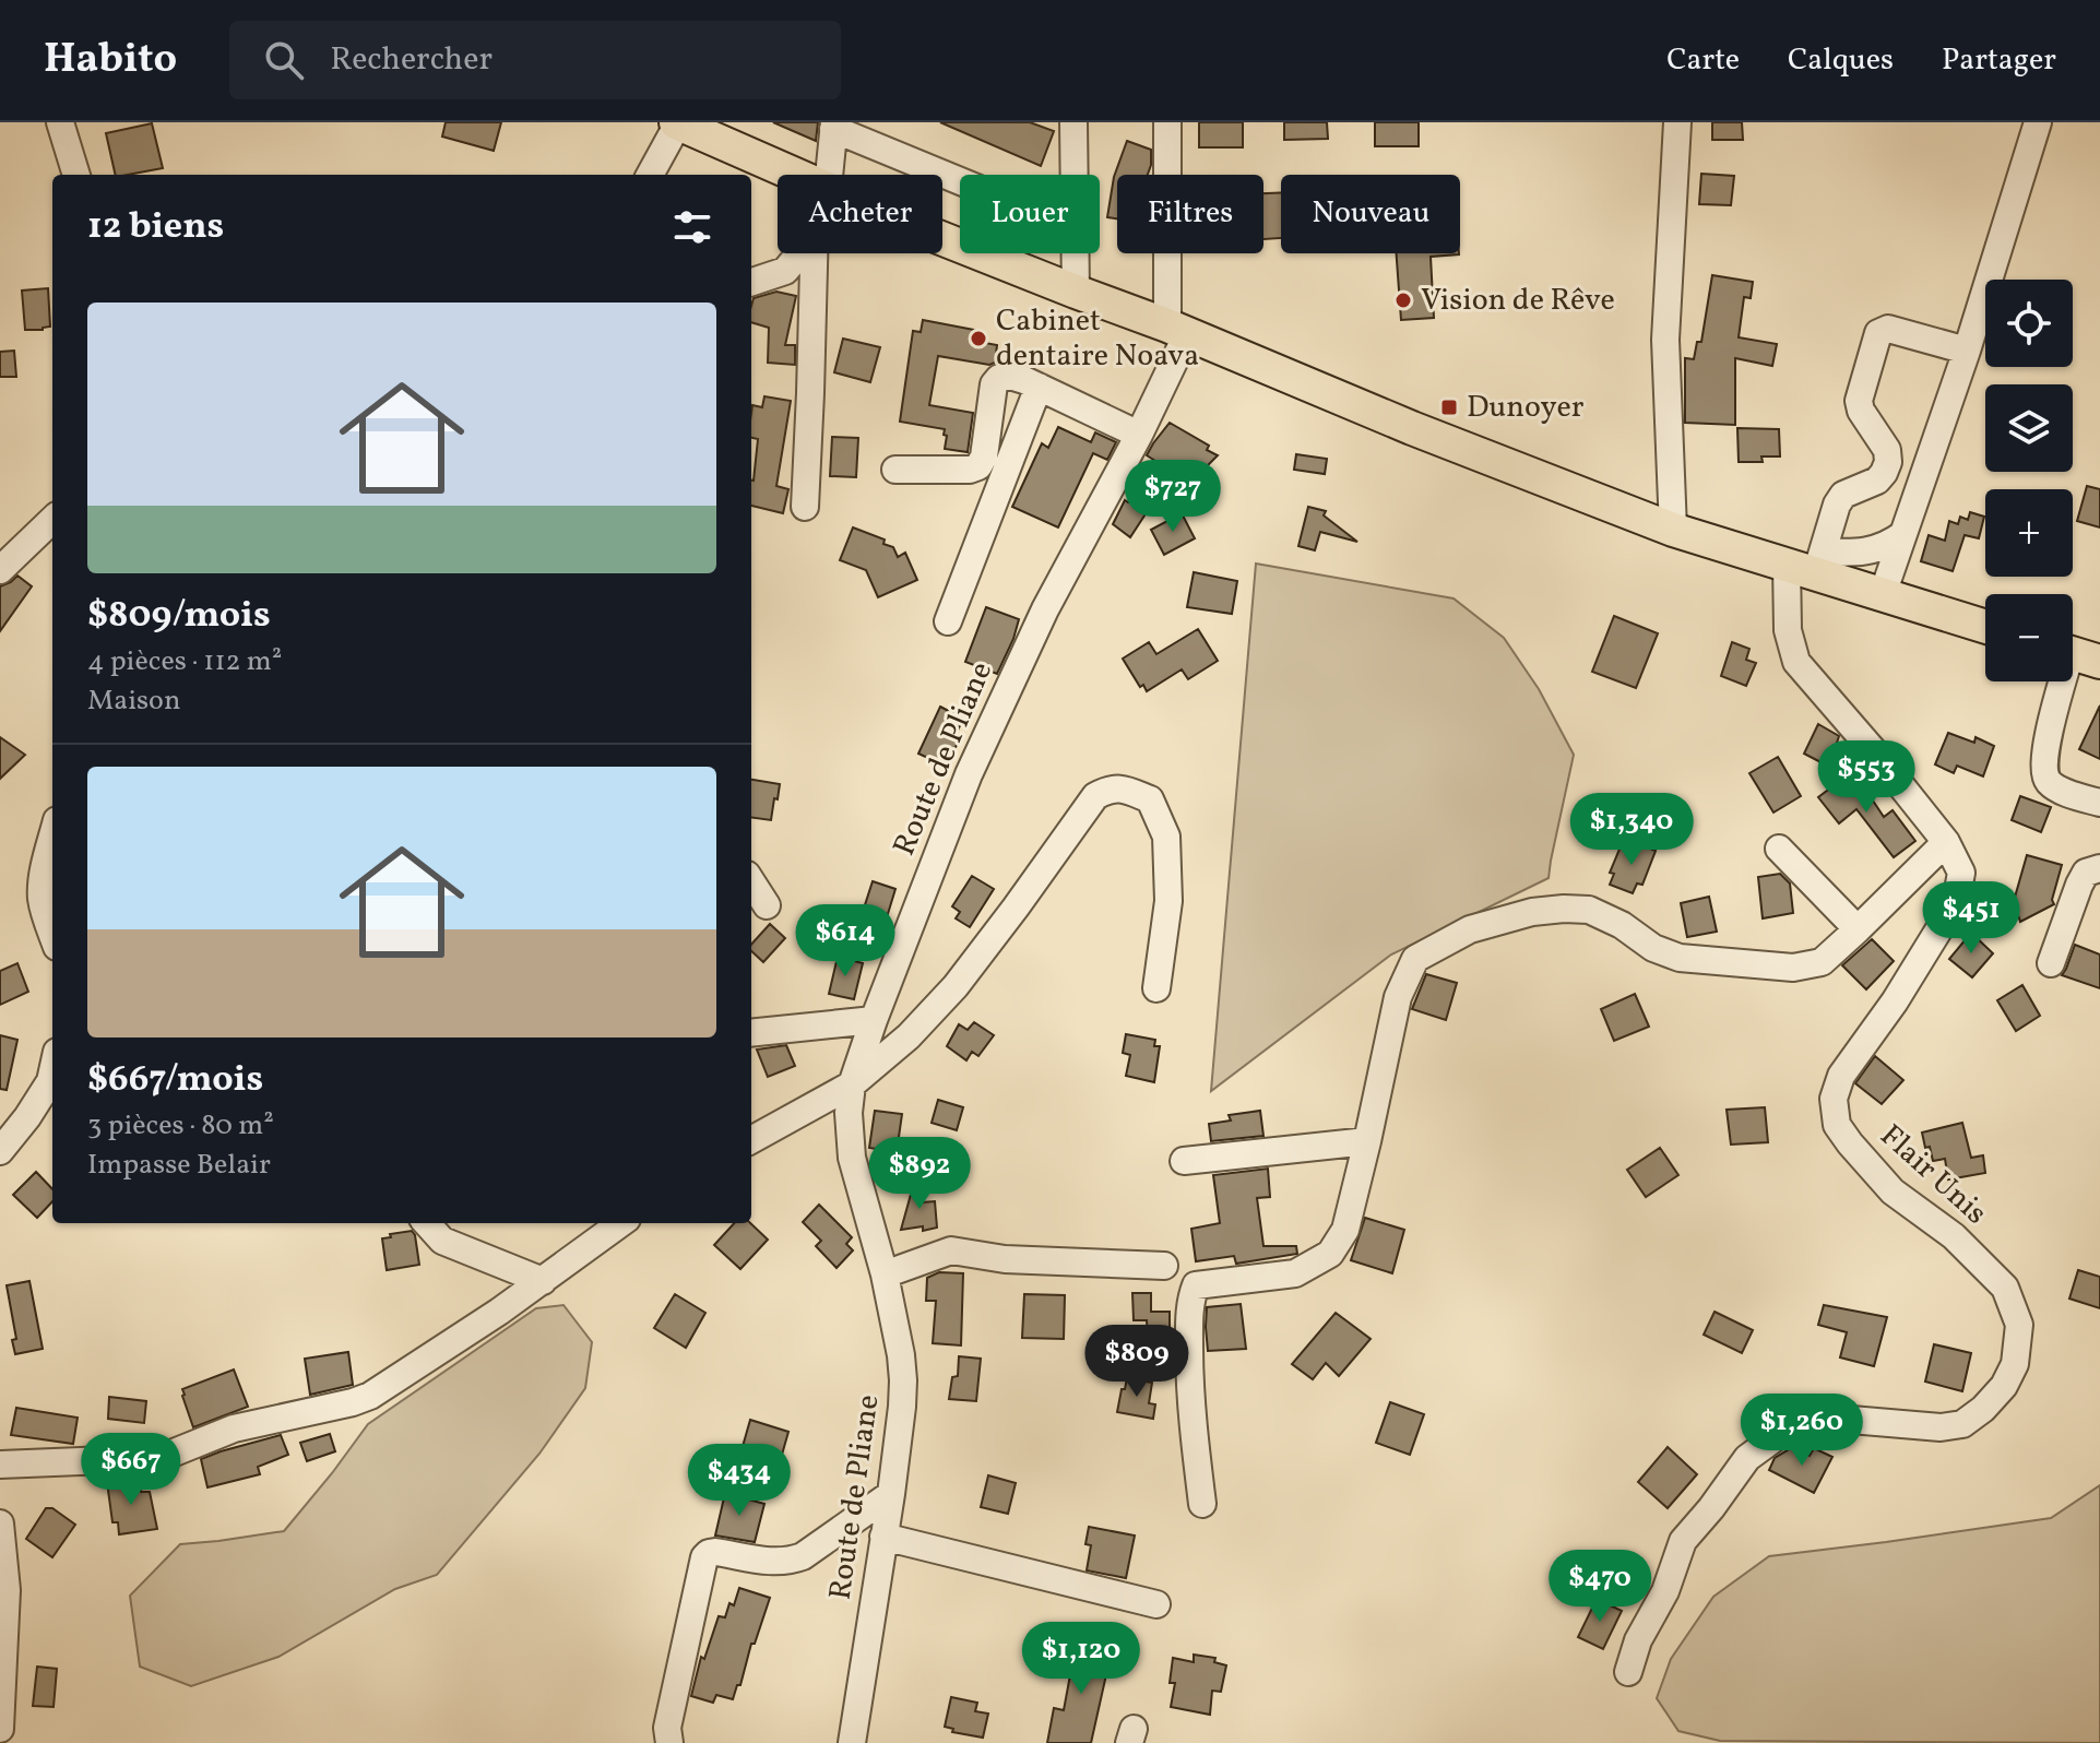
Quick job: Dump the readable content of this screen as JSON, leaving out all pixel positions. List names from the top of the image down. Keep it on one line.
{"streets":{"street":["Route de Pliane","Flair Unis"]},"places":{"other":["Vision de Rêve","Cabinet dentaire Noava"],"transit":["Dunoyer"]},"page":{"header":"Habito","search":"Rechercher","nav":["Carte","Calques","Partager"],"chip":["Acheter","Louer","Filtres","Nouveau"],"heading":"12 biens","map_buttons":["+","−"],"list":[{"name":"$809/mois","note":"4 pièces · 112 m² · Maison"},{"name":"$667/mois","note":"3 pièces · 80 m² · Impasse Belair"}],"price":["$727","$553","$1,340","$451","$614","$892","$809","$1,260","$667","$434","$470","$1,120"]}}
